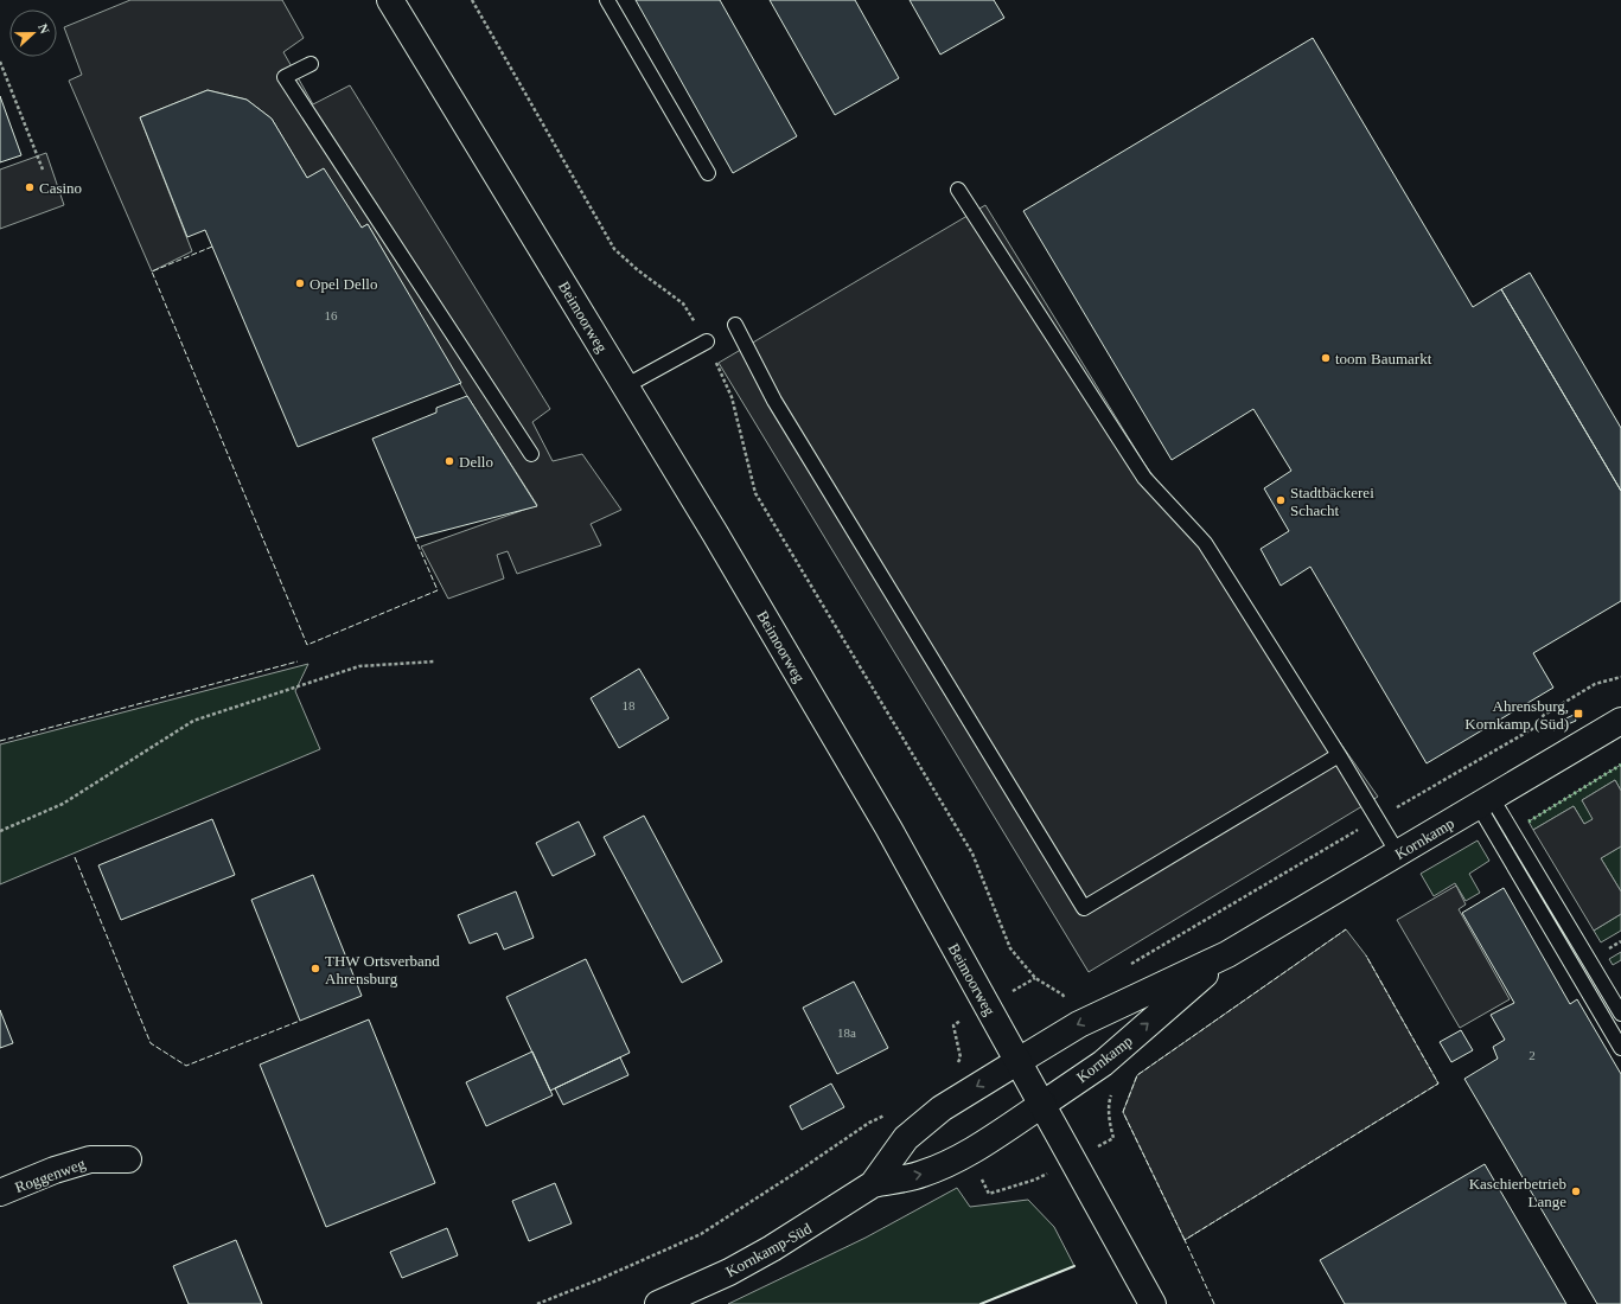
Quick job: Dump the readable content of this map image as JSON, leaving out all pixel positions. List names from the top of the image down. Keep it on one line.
{"streets":{"street":["Beimoorweg","Kornkamp","Roggenweg","Kornkamp-Süd"]},"crossings":[["Beimoorweg","Kornkamp"],["Beimoorweg","Kornkamp-Süd"],["Kornkamp","Kornkamp-Süd"]],"places":{"other":["Casino","Opel Dello","toom Baumarkt","Dello","Stadtbäckerei Schacht","THW Ortsverband Ahrensburg","Kaschierbetrieb Lange"],"transit":["Ahrensburg, Kornkamp (Süd)"]},"house_numbers":["16","18","18a","2"],"north":"right"}
